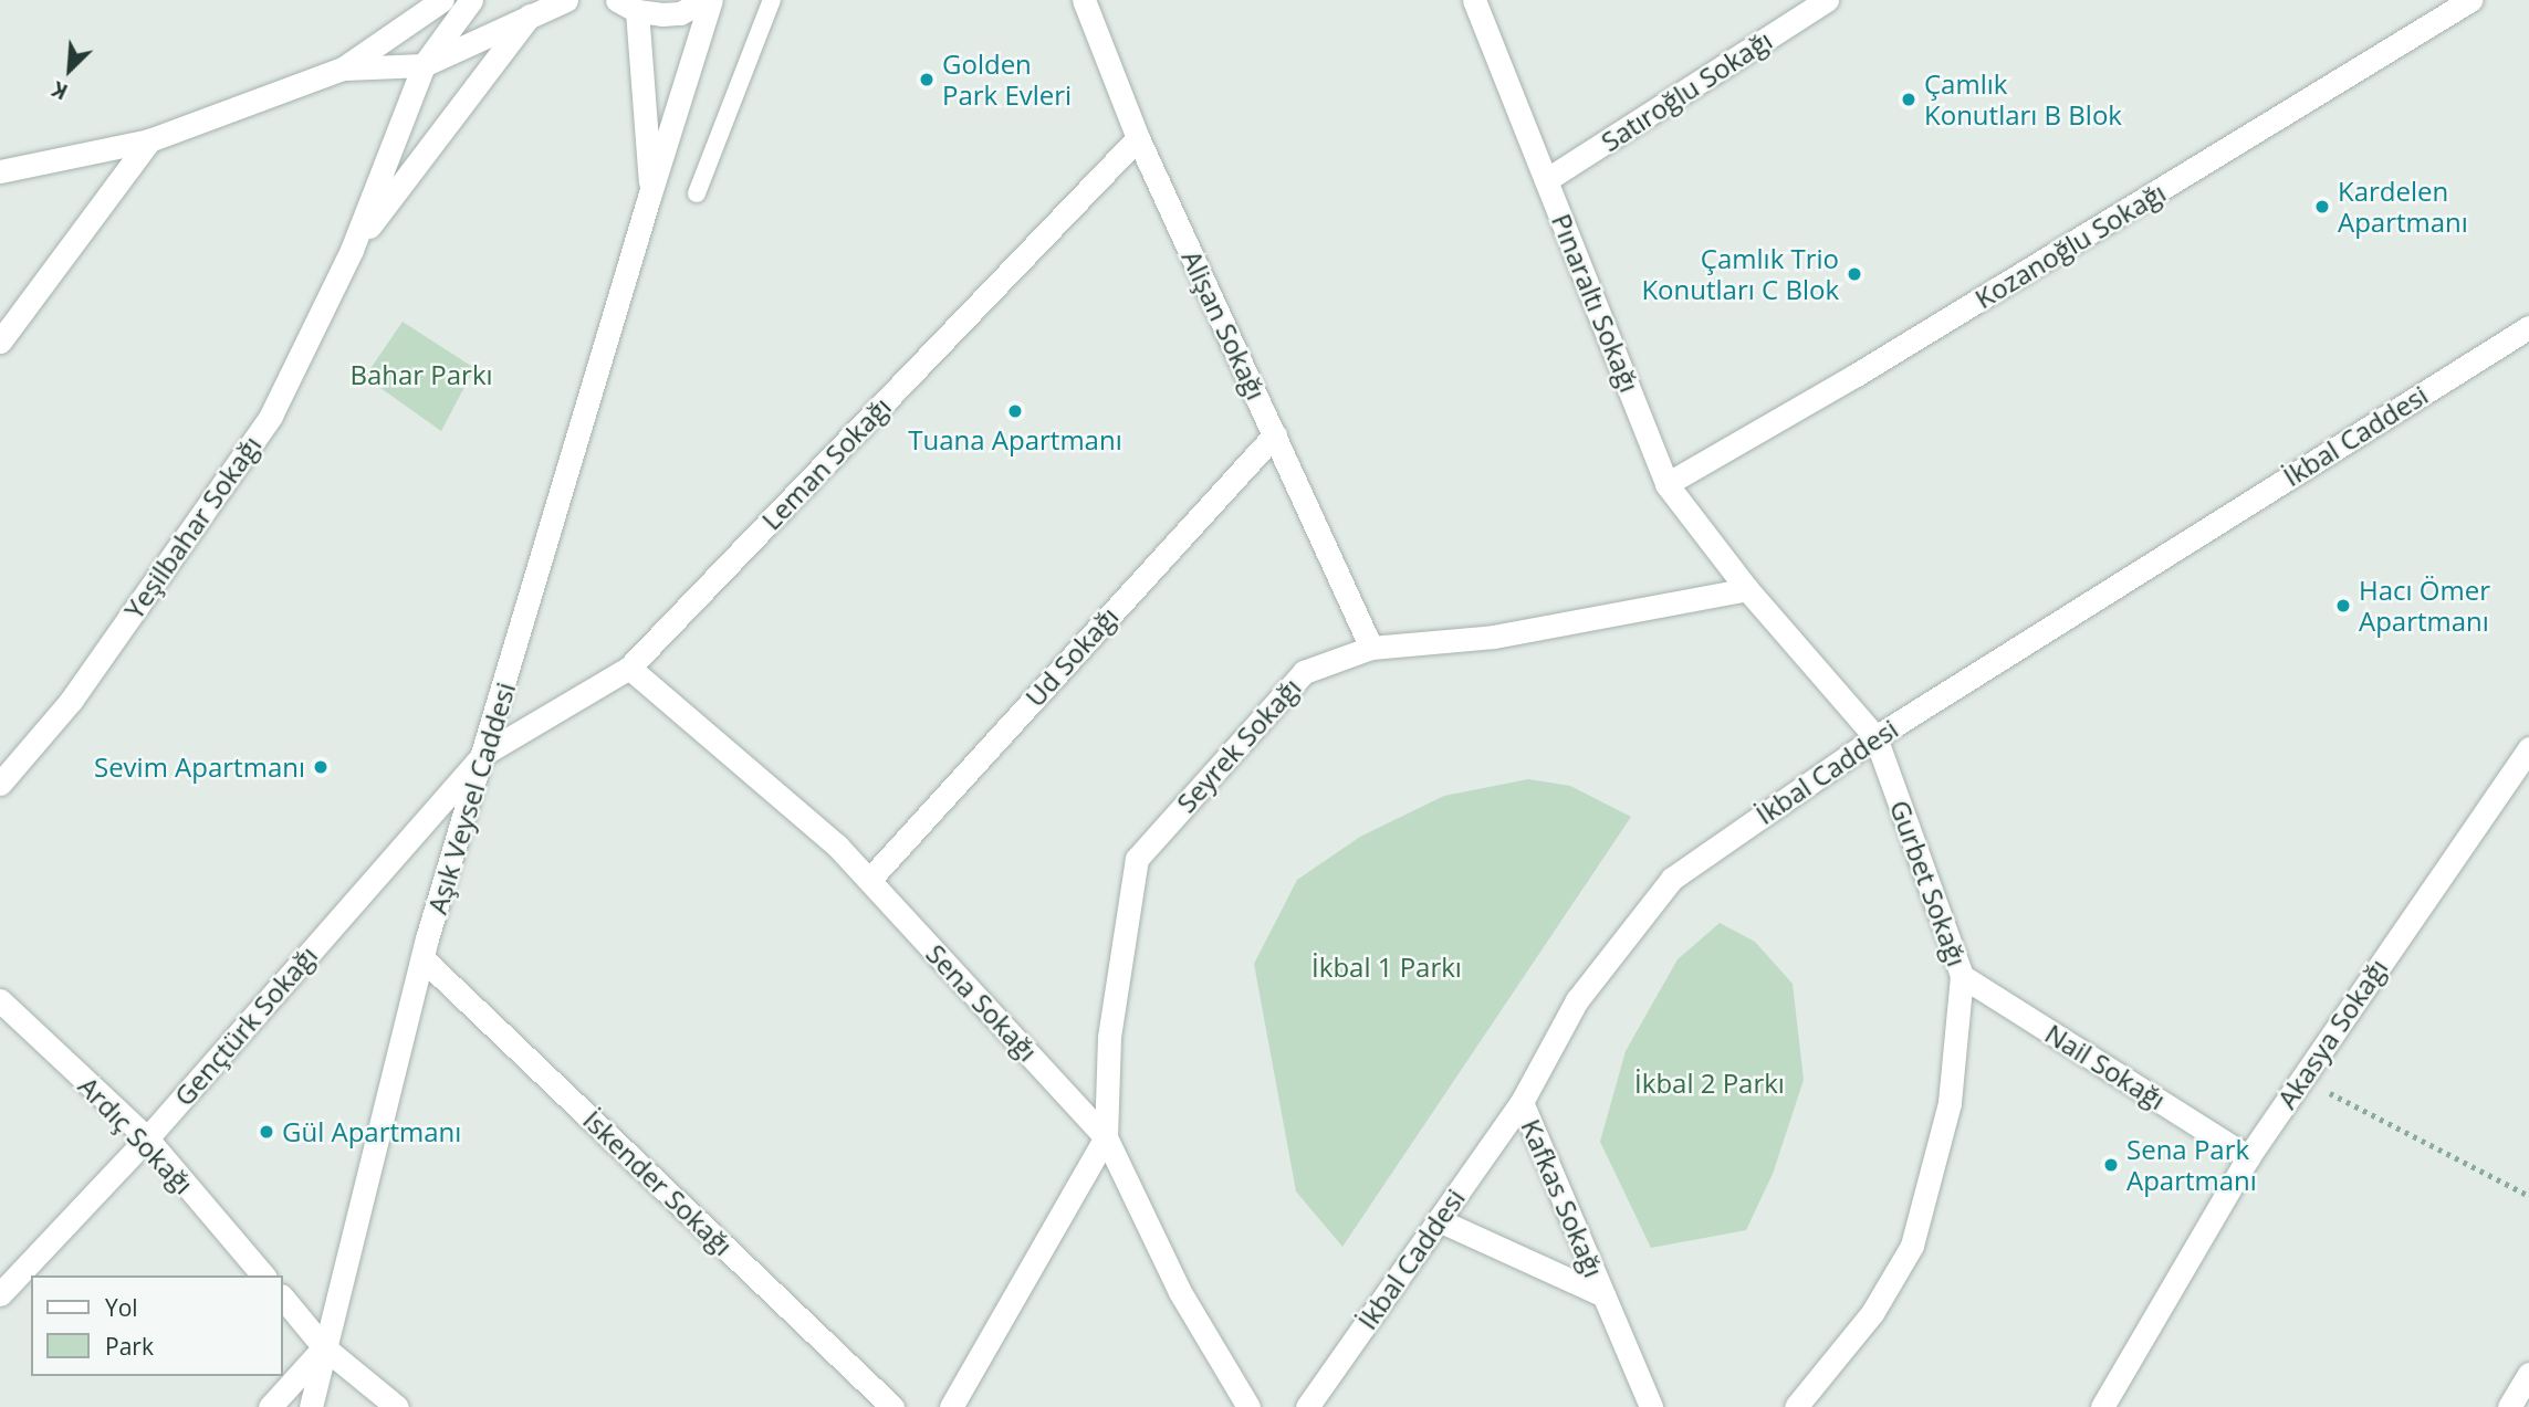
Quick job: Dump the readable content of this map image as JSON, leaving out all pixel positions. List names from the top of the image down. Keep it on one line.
{"streets":{"street":["Satıroğlu Sokağı","Kozanoğlu Sokağı","Pınaraltı Sokağı","Alişan Sokağı","İkbal Caddesi","Leman Sokağı","Yeşilbahar Sokağı","Ud Sokağı","Seyrek Sokağı","Aşık Veysel Caddesi","Gurbet Sokağı","Sena Sokağı","Gençtürk Sokağı","Akasya Sokağı","Nail Sokağı","Ardıç Sokağı","İskender Sokağı","Kafkas Sokağı"]},"crossings":[["Satıroğlu Sokağı","Pınaraltı Sokağı"],["Kozanoğlu Sokağı","Pınaraltı Sokağı"],["Pınaraltı Sokağı","Seyrek Sokağı"],["Alişan Sokağı","Leman Sokağı"],["Alişan Sokağı","Ud Sokağı"],["Alişan Sokağı","Seyrek Sokağı"],["İkbal Caddesi","Gurbet Sokağı"],["İkbal Caddesi","Kafkas Sokağı"],["Leman Sokağı","Aşık Veysel Caddesi"],["Leman Sokağı","Sena Sokağı"],["Leman Sokağı","Gençtürk Sokağı"],["Ud Sokağı","Sena Sokağı"],["Seyrek Sokağı","Sena Sokağı"],["Aşık Veysel Caddesi","Gençtürk Sokağı"],["Aşık Veysel Caddesi","İskender Sokağı"],["Gurbet Sokağı","Nail Sokağı"],["Gençtürk Sokağı","Ardıç Sokağı"],["Akasya Sokağı","Nail Sokağı"]],"parks":["Bahar Parkı","İkbal 1 Parkı","İkbal 2 Parkı"],"places":["Golden Park Evleri","Çamlık Konutları B Blok","Kardelen Apartmanı","Çamlık Trio Konutları C Blok","Tuana Apartmanı","Hacı Ömer Apartmanı","Sevim Apartmanı","Gül Apartmanı","Sena Park Apartmanı"],"legend":["Yol","Park"],"north":"bottom left"}
